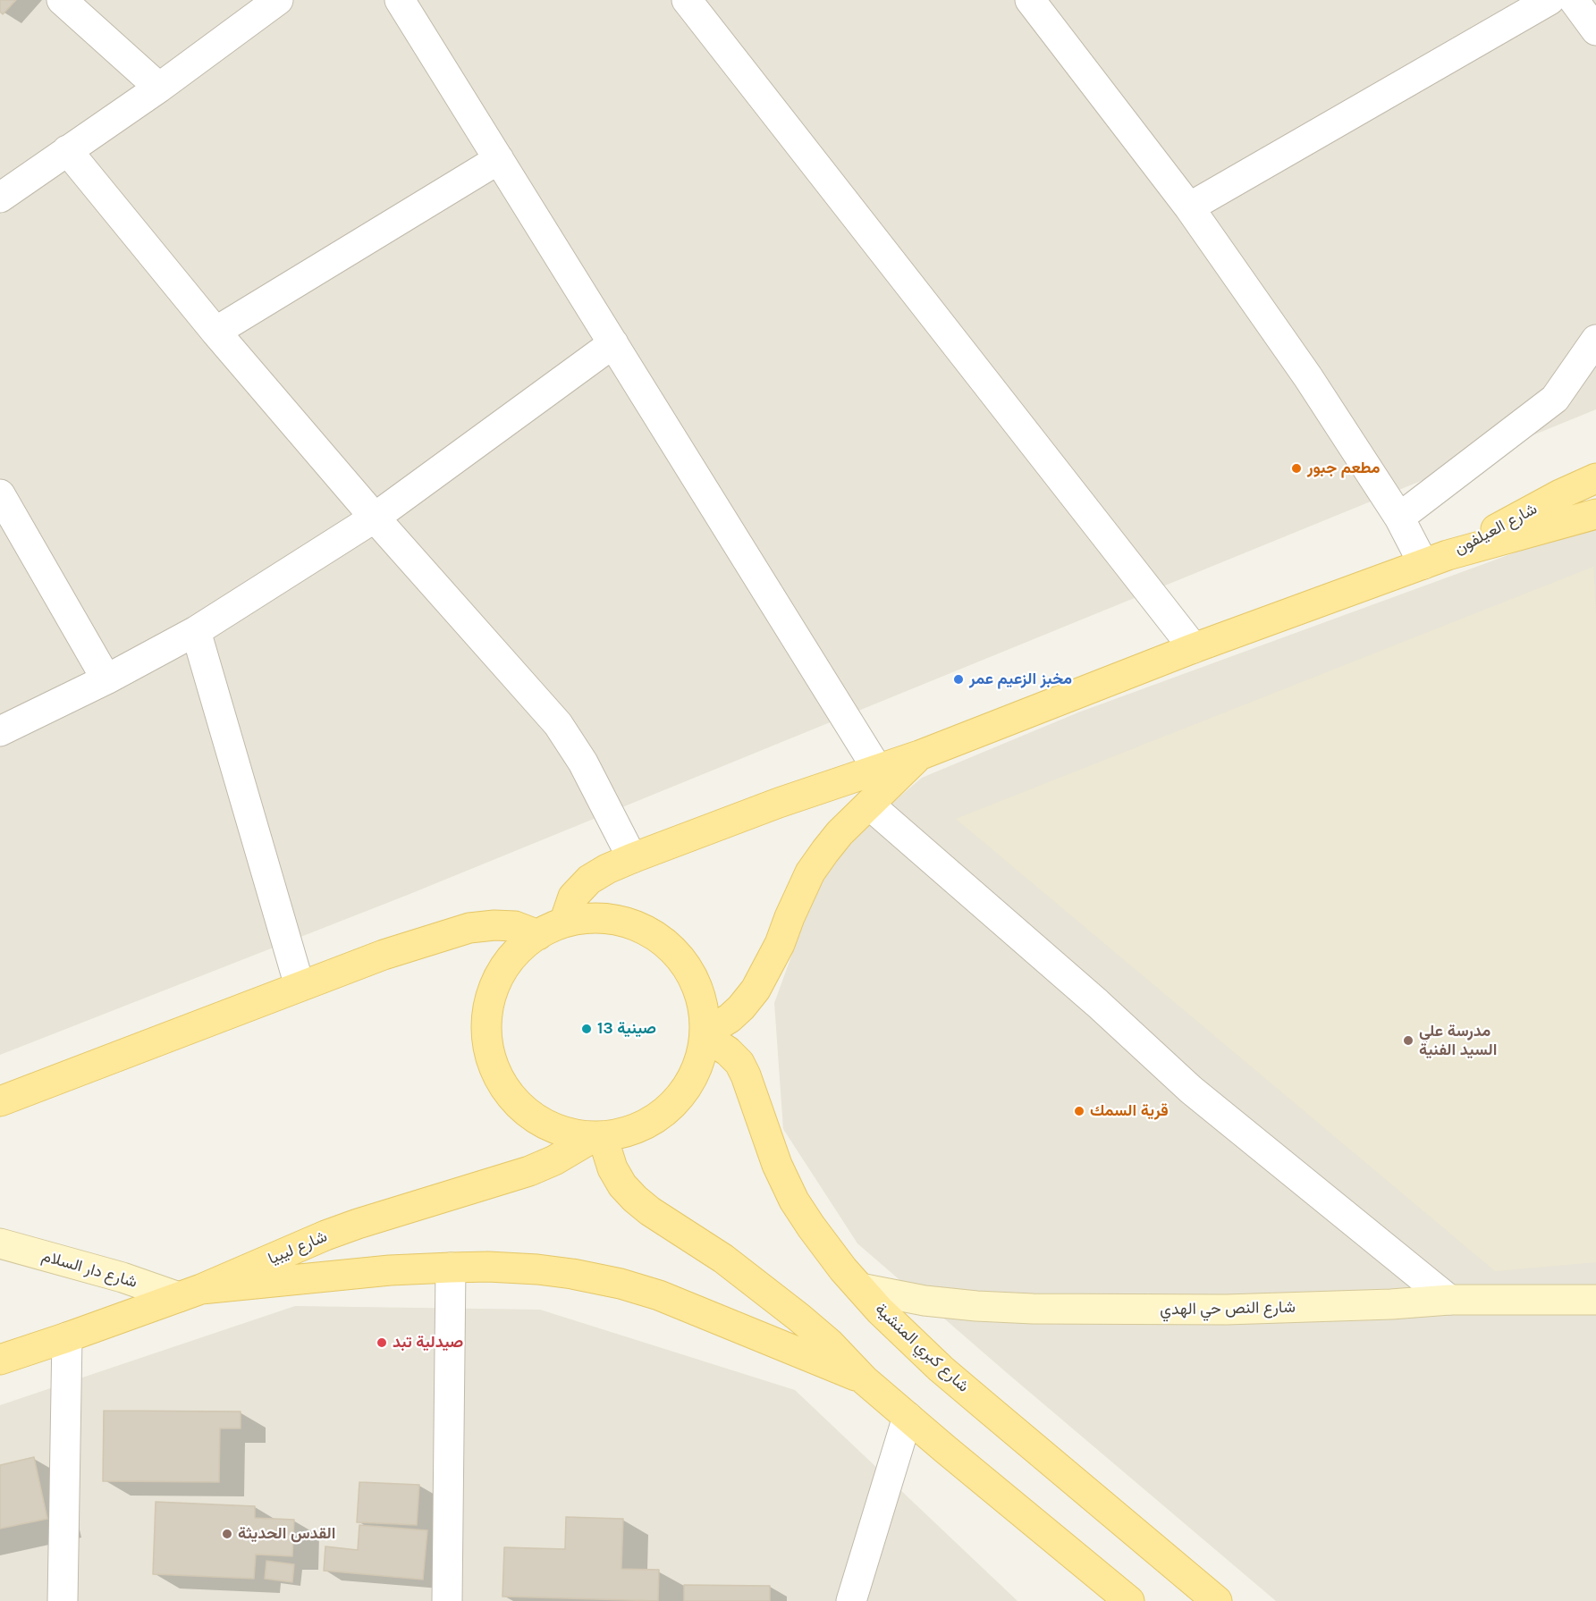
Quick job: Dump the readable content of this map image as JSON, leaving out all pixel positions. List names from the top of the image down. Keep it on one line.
{"streets":{"main road":["شارع العيلفون","شارع ليبيا","شارع كبري المنشية"],"street":["شارع دار السلام","شارع النص حي الهدي"]},"crossings":[["شارع ليبيا","شارع دار السلام"],["شارع النص حي الهدي","شارع كبري المنشية"]],"places":["مطعم جبور","مخبز الزعيم عمر","صينية 13","مدرسة علي السيد الفنية","قرية السمك","صيدلية تبد","القدس الحديثة"]}
